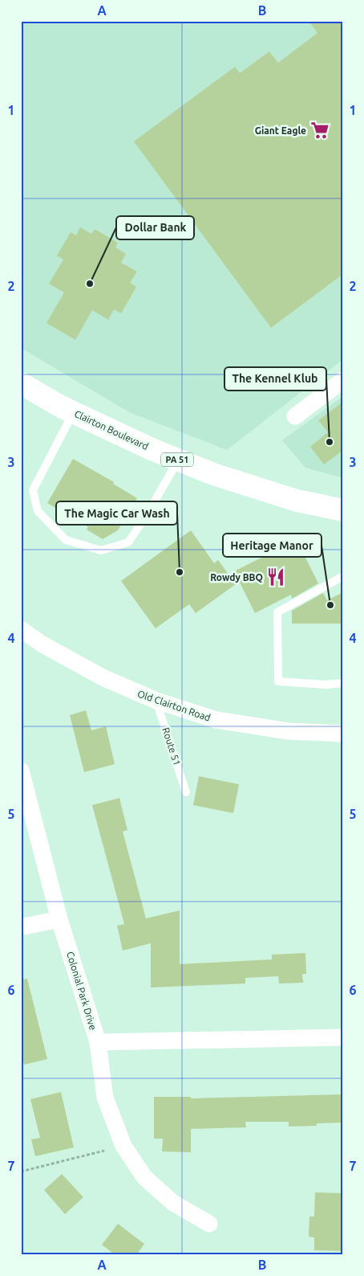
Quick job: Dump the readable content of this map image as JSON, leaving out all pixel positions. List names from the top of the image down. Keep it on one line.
{"streets":{"highway":["Clairton Boulevard","PA 51"],"street":["Old Clairton Road","Colonial Park Drive"],"lane":["Route 51"]},"crossings":[["Old Clairton Road","Route 51"]],"places":{"supermarket":["Giant Eagle"],"other":["Dollar Bank","The Kennel Klub","The Magic Car Wash","Heritage Manor"],"restaurant":["Rowdy BBQ"]},"grid":{"columns":["A","B"],"rows":["1","2","3","4","5","6","7"]}}
